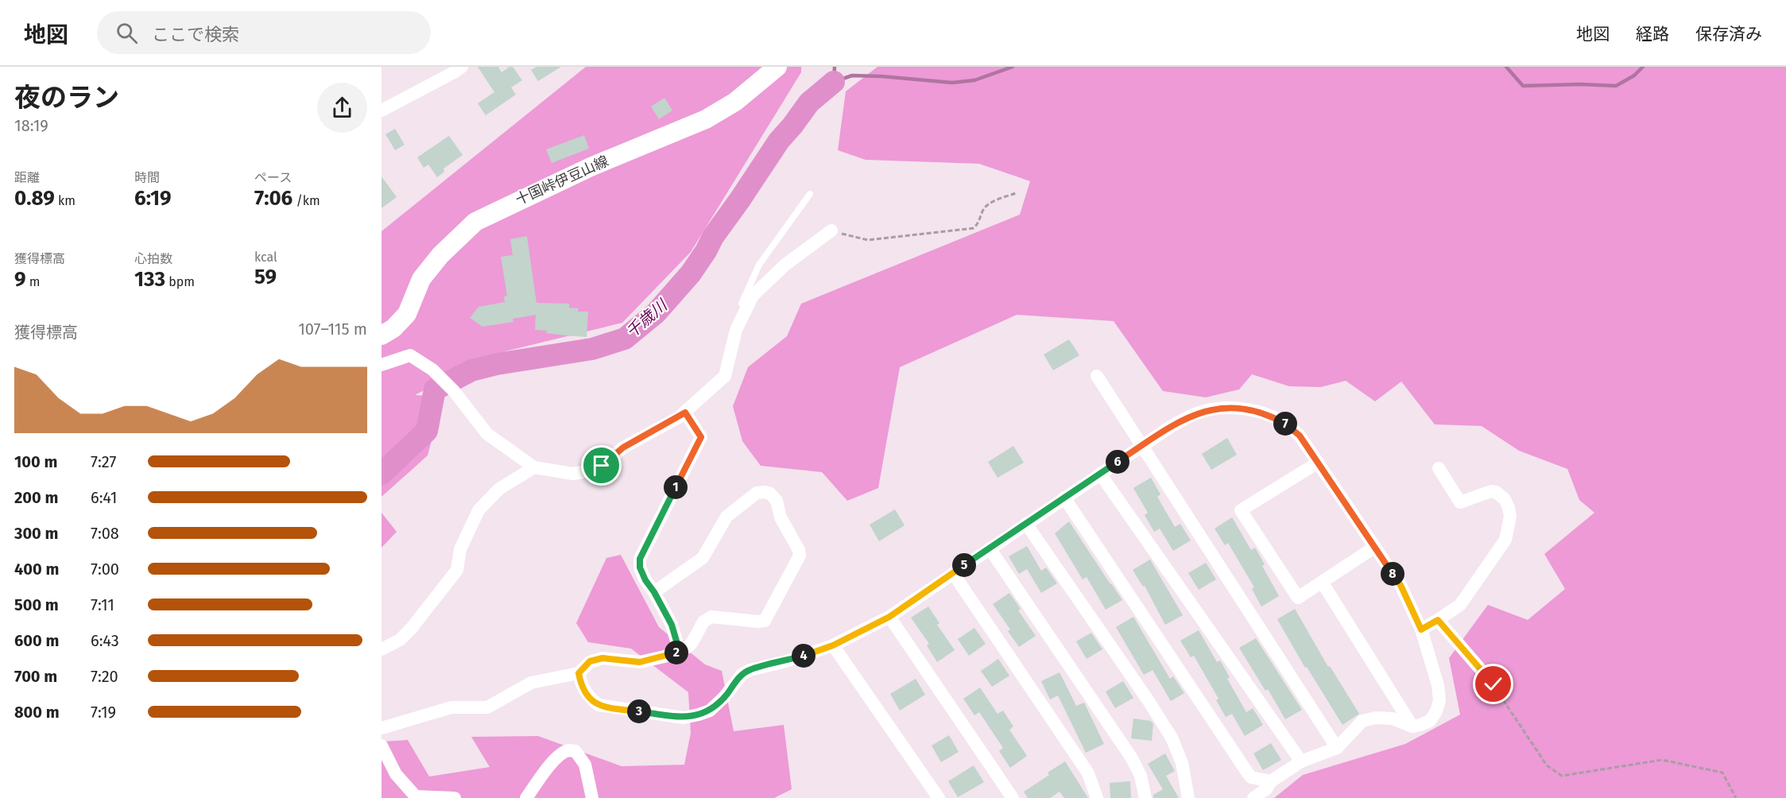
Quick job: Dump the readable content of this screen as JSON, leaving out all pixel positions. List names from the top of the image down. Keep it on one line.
{"streets":{"main road":["十国峠伊豆山線"]},"water":["千歳川"],"page":{"header":"地図","search":"ここで検索","nav":["地図","経路","保存済み"],"heading":["夜のラン","18:19"],"stats":[["距離","0.89 km"],["時間","6:19"],["ペース","7:06 /km"],["獲得標高","9 m"],["心拍数","133 bpm"],["kcal","59"]],"chart":["獲得標高","107–115 m"],"pins":["7","6","1","5","8","2","4","3"],"list":[{"name":"100 m","note":"7:27"},{"name":"200 m","note":"6:41"},{"name":"300 m","note":"7:08"},{"name":"400 m","note":"7:00"},{"name":"500 m","note":"7:11"},{"name":"600 m","note":"6:43"},{"name":"700 m","note":"7:20"},{"name":"800 m","note":"7:19"}]}}
